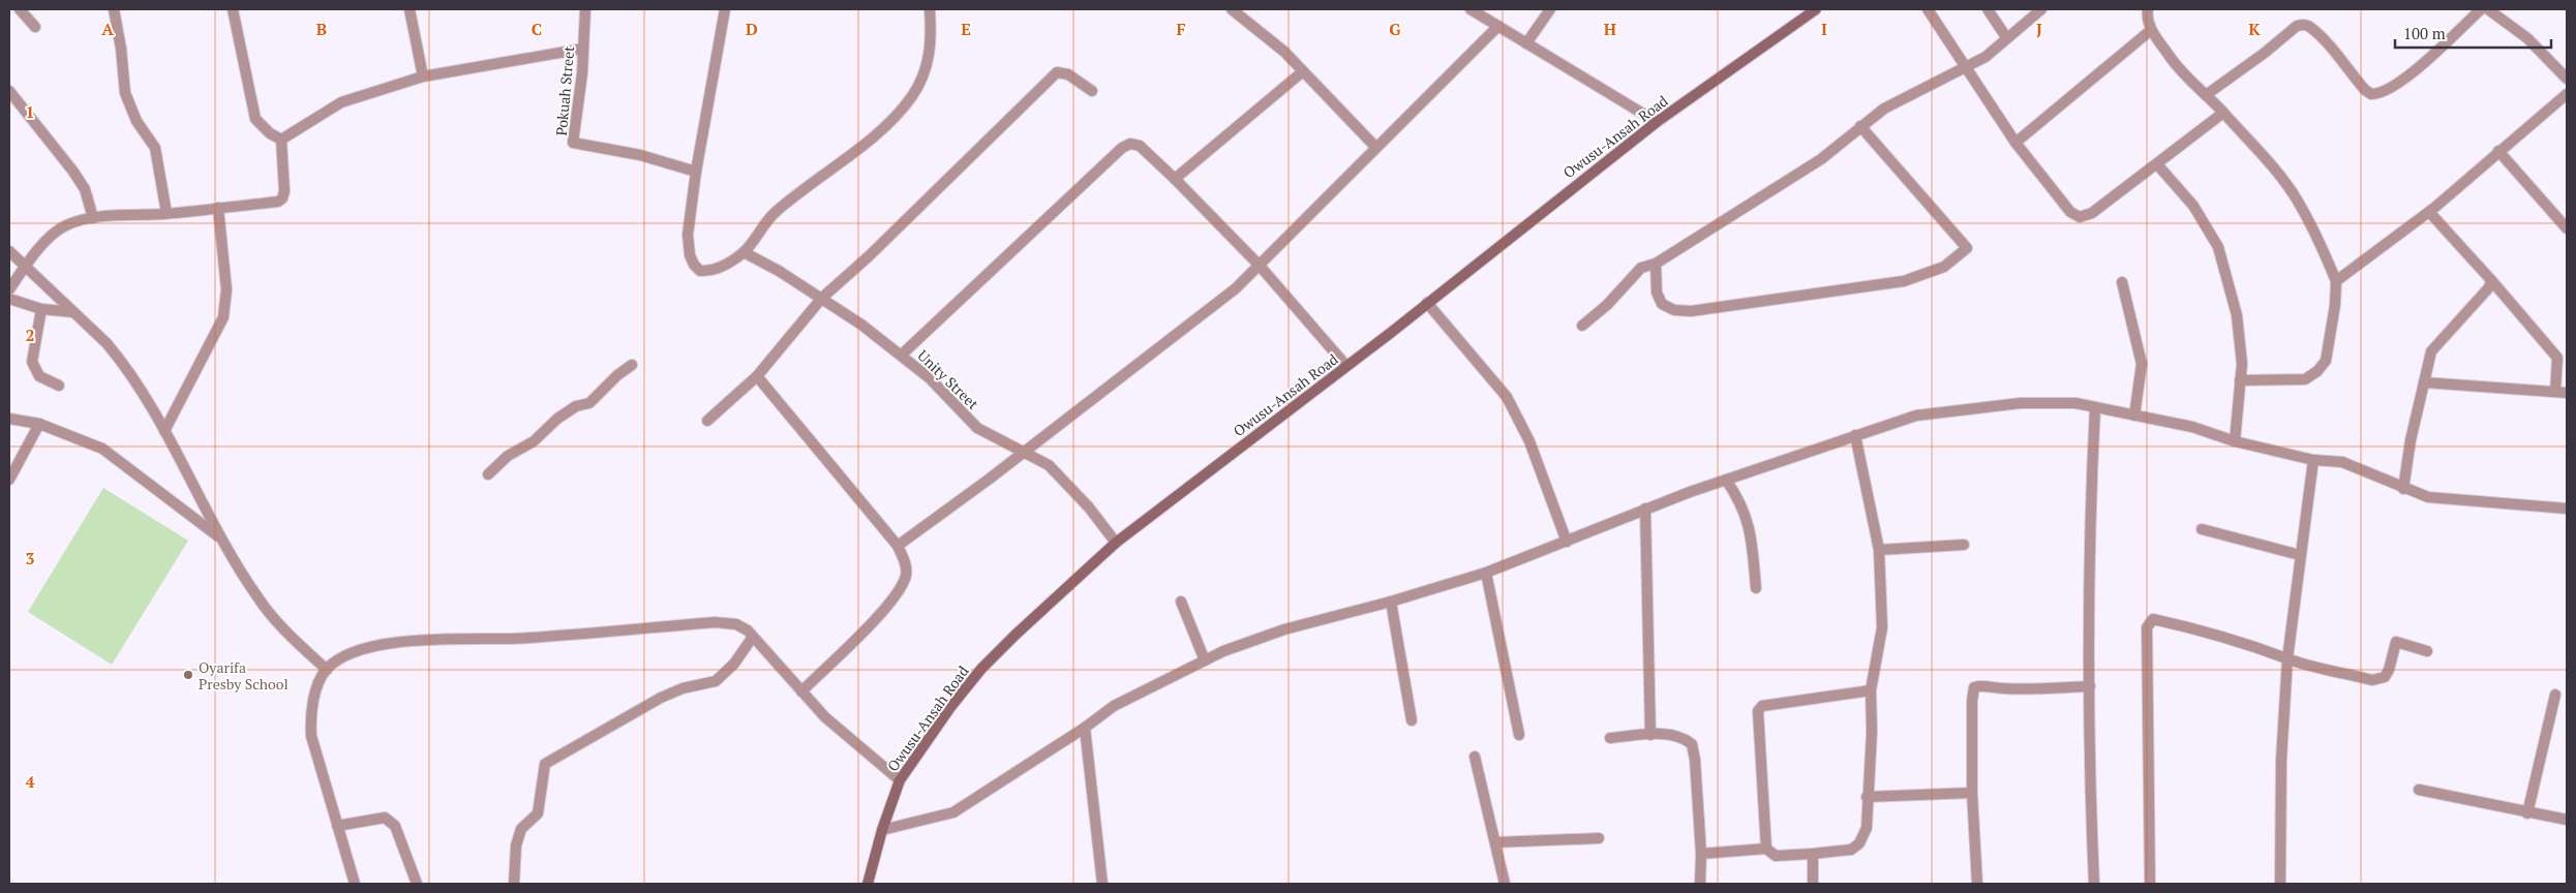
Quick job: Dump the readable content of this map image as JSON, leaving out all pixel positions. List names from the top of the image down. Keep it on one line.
{"streets":{"street":["Pokuah Street","Owusu-Ansah Road","Unity Street"]},"crossings":[["Owusu-Ansah Road","Unity Street"]],"places":["Oyarifa Presby School"],"scale_bar":"100 m","grid":{"columns":["A","B","C","D","E","F","G","H","I","J","K"],"rows":["1","2","3","4"]}}
